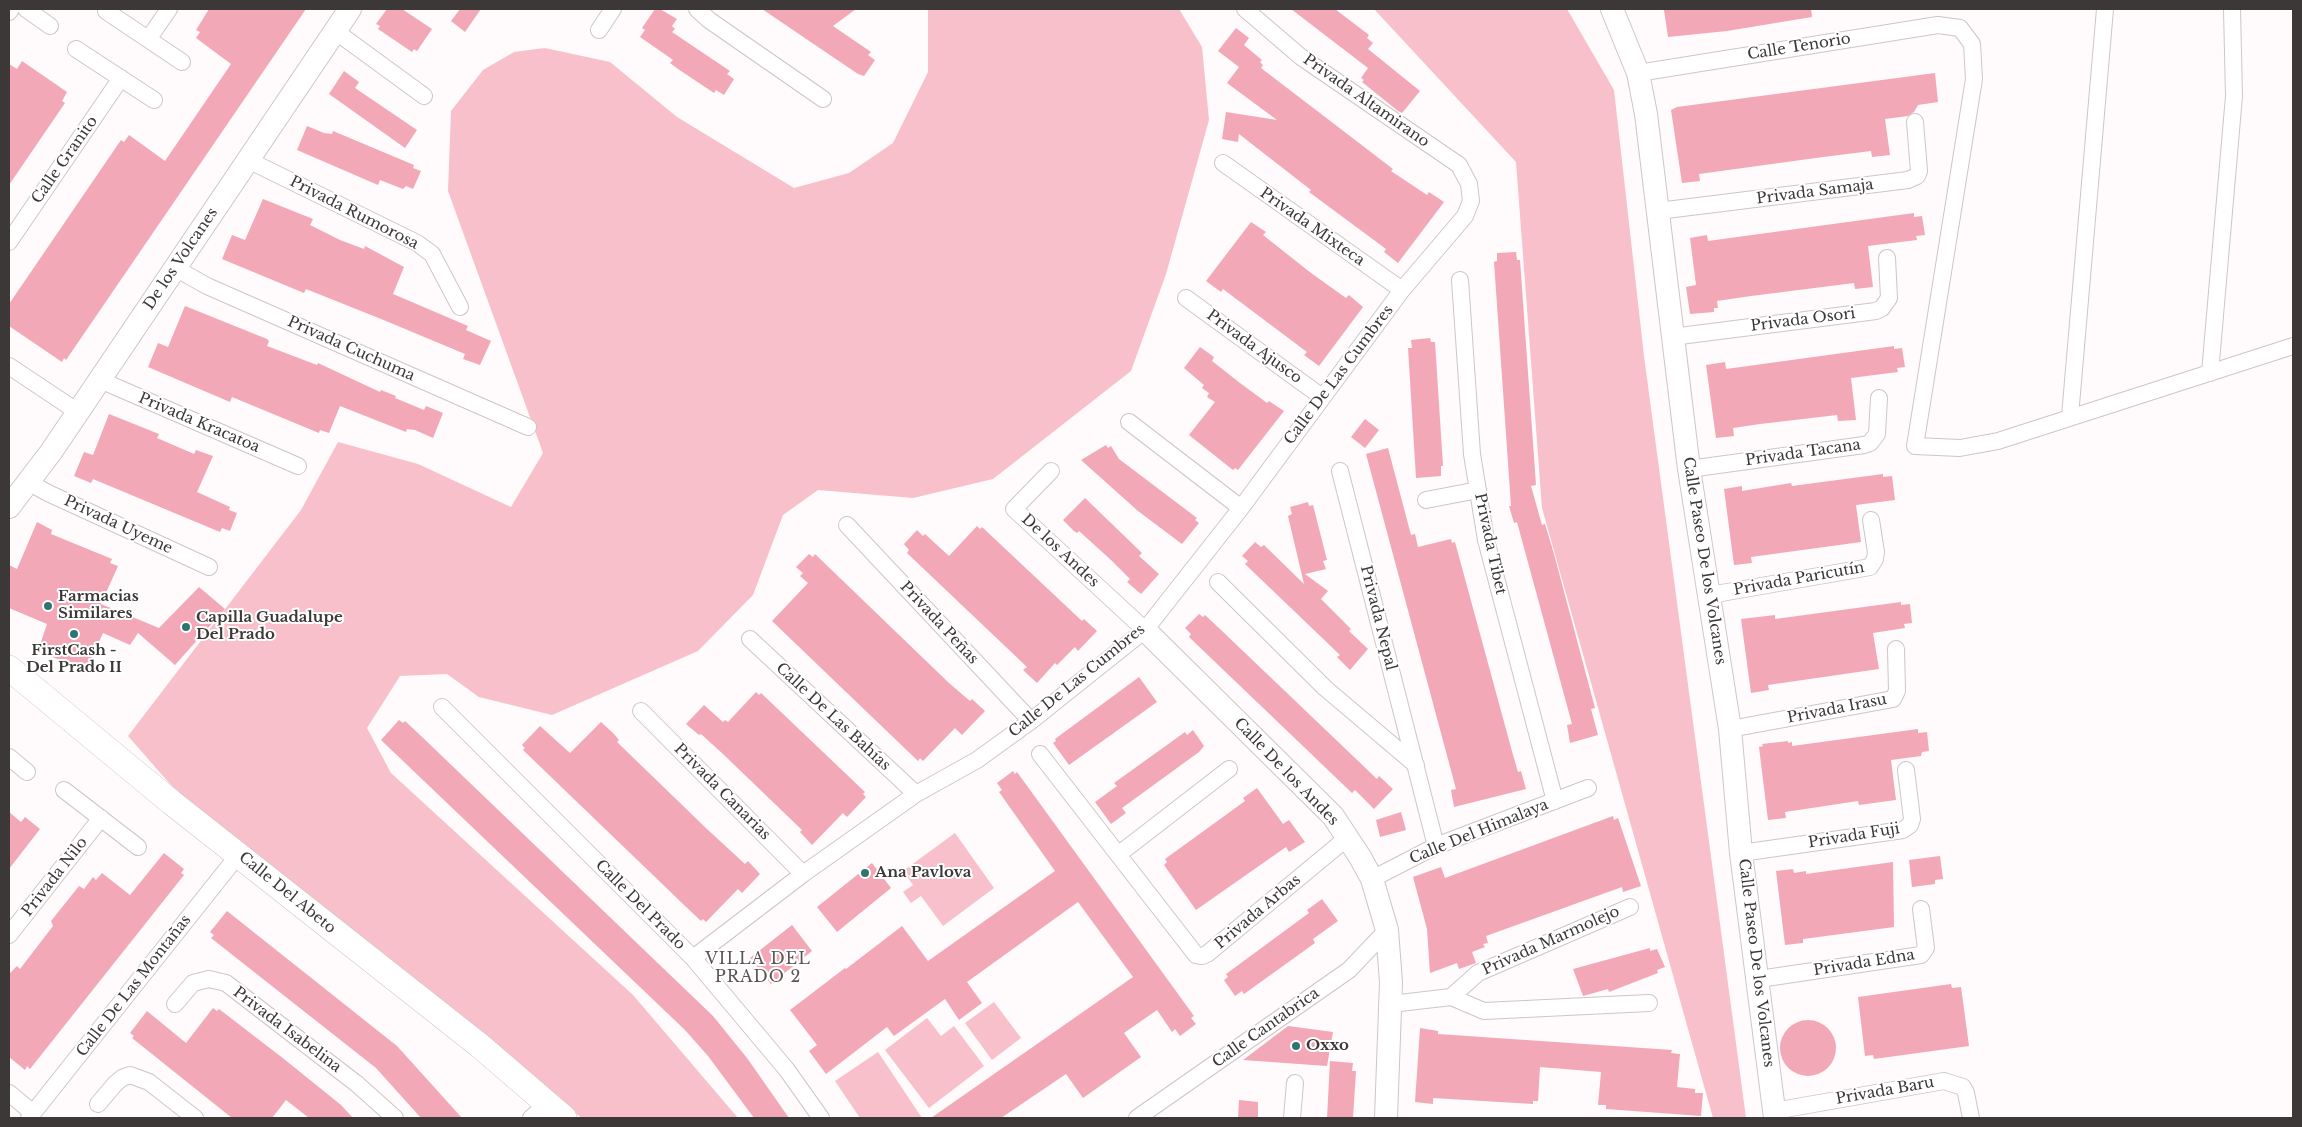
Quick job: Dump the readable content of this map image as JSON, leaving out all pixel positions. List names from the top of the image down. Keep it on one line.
{"streets":{"main road":["Calle Del Abeto"],"street":["Calle Tenorio","Privada Altamirano","Calle Granito","Privada Samaja","Privada Rumorosa","Privada Mixteca","De los Volcanes","Privada Osori","Privada Ajusco","Privada Cuchuma","Calle De Las Cumbres","Privada Kracatoa","Privada Tacana","Privada Uyeme","Privada Tibet","De los Andes","Calle Paseo De los Volcanes","Privada Paricutín","Privada Nepal","Privada Peñas","Privada Irasu","Calle De Las Bahías","Calle De los Andes","Privada Canarias","Calle Del Himalaya","Privada Fuji","Privada Nilo","Calle Del Prado","Privada Arbas","Privada Marmolejo","Privada Edna","Calle De Las Montañas","Calle Cantabrica","Privada Isabelina","Privada Baru"]},"crossings":[["Calle Tenorio","Calle Paseo De los Volcanes"],["Privada Altamirano","Calle De Las Cumbres"],["Privada Samaja","Calle Paseo De los Volcanes"],["Privada Rumorosa","De los Volcanes"],["Privada Mixteca","Calle De Las Cumbres"],["De los Volcanes","Privada Cuchuma"],["De los Volcanes","Privada Kracatoa"],["De los Volcanes","Privada Uyeme"],["Privada Osori","Calle Paseo De los Volcanes"],["Privada Ajusco","Calle De Las Cumbres"],["Calle De Las Cumbres","De los Andes"],["Calle De Las Cumbres","Privada Peñas"],["Calle De Las Cumbres","Calle De Las Bahías"],["Calle De Las Cumbres","Calle De los Andes"],["Calle De Las Cumbres","Privada Canarias"],["Calle De Las Cumbres","Calle Del Prado"],["Privada Tacana","Calle Paseo De los Volcanes"],["Privada Tibet","Calle Del Himalaya"],["De los Andes","Calle De los Andes"],["Calle Paseo De los Volcanes","Privada Paricutín"],["Calle Paseo De los Volcanes","Privada Irasu"],["Calle Paseo De los Volcanes","Privada Fuji"],["Calle Paseo De los Volcanes","Privada Edna"],["Calle Paseo De los Volcanes","Privada Baru"],["Privada Nepal","Calle Del Himalaya"],["Calle De los Andes","Calle Del Himalaya"],["Calle De los Andes","Privada Arbas"],["Calle De los Andes","Calle Cantabrica"],["Calle Del Abeto","Calle De Las Montañas"]],"districts":["VILLA DEL PRADO 2"],"places":["Farmacias Similares","Capilla Guadalupe Del Prado","FirstCash - Del Prado II","Ana Pavlova","Oxxo"]}
